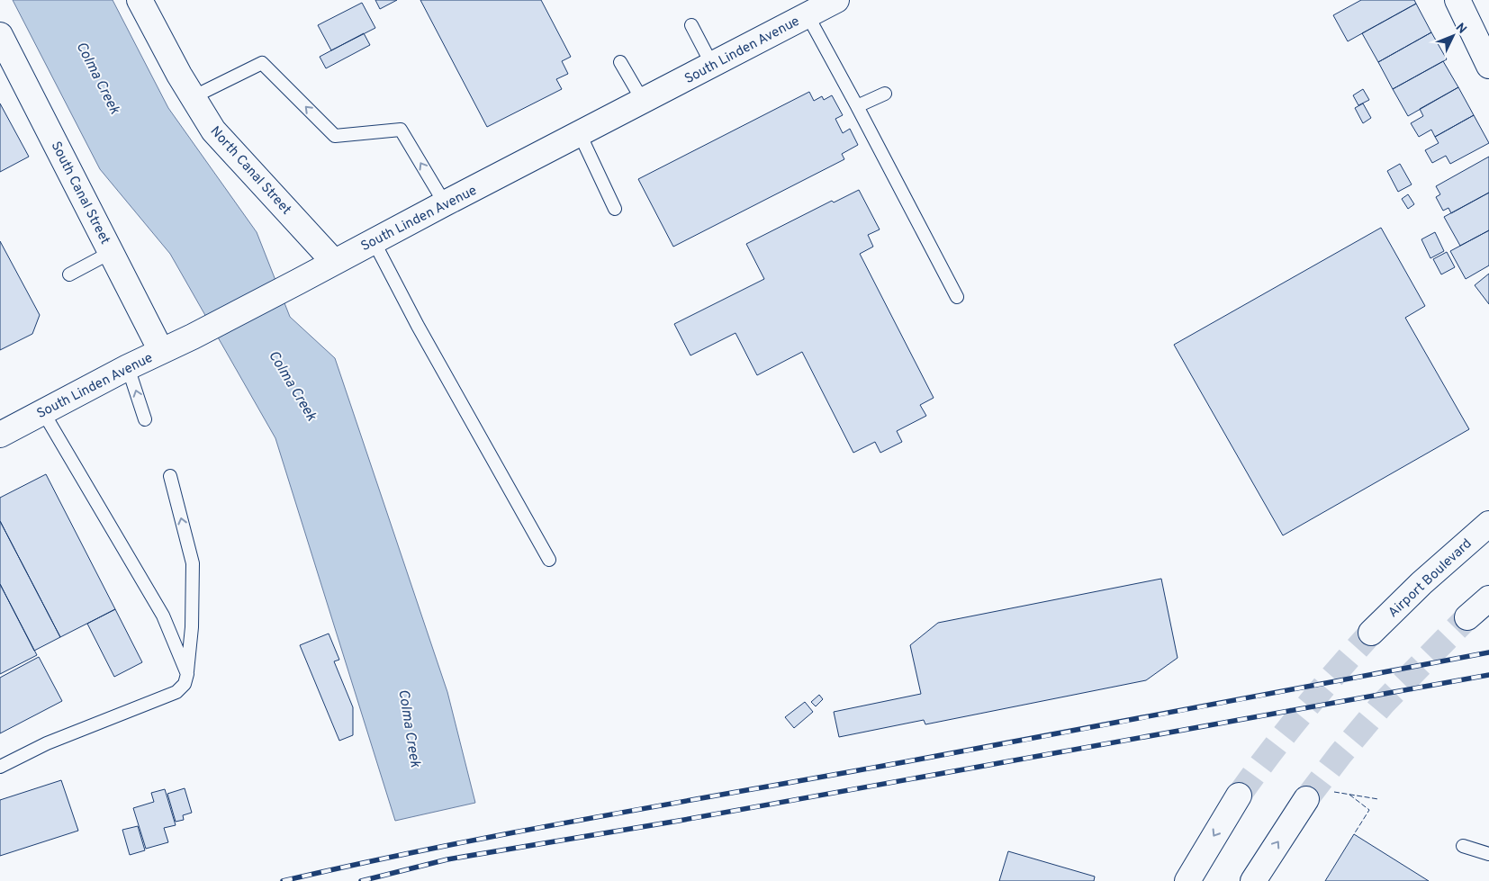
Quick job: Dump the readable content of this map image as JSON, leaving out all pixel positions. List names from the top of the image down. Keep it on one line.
{"streets":{"street":["South Linden Avenue","North Canal Street","South Canal Street","Airport Boulevard"]},"crossings":[["South Linden Avenue","North Canal Street"],["South Linden Avenue","South Canal Street"]],"water":["Colma Creek"],"north":"top right"}
